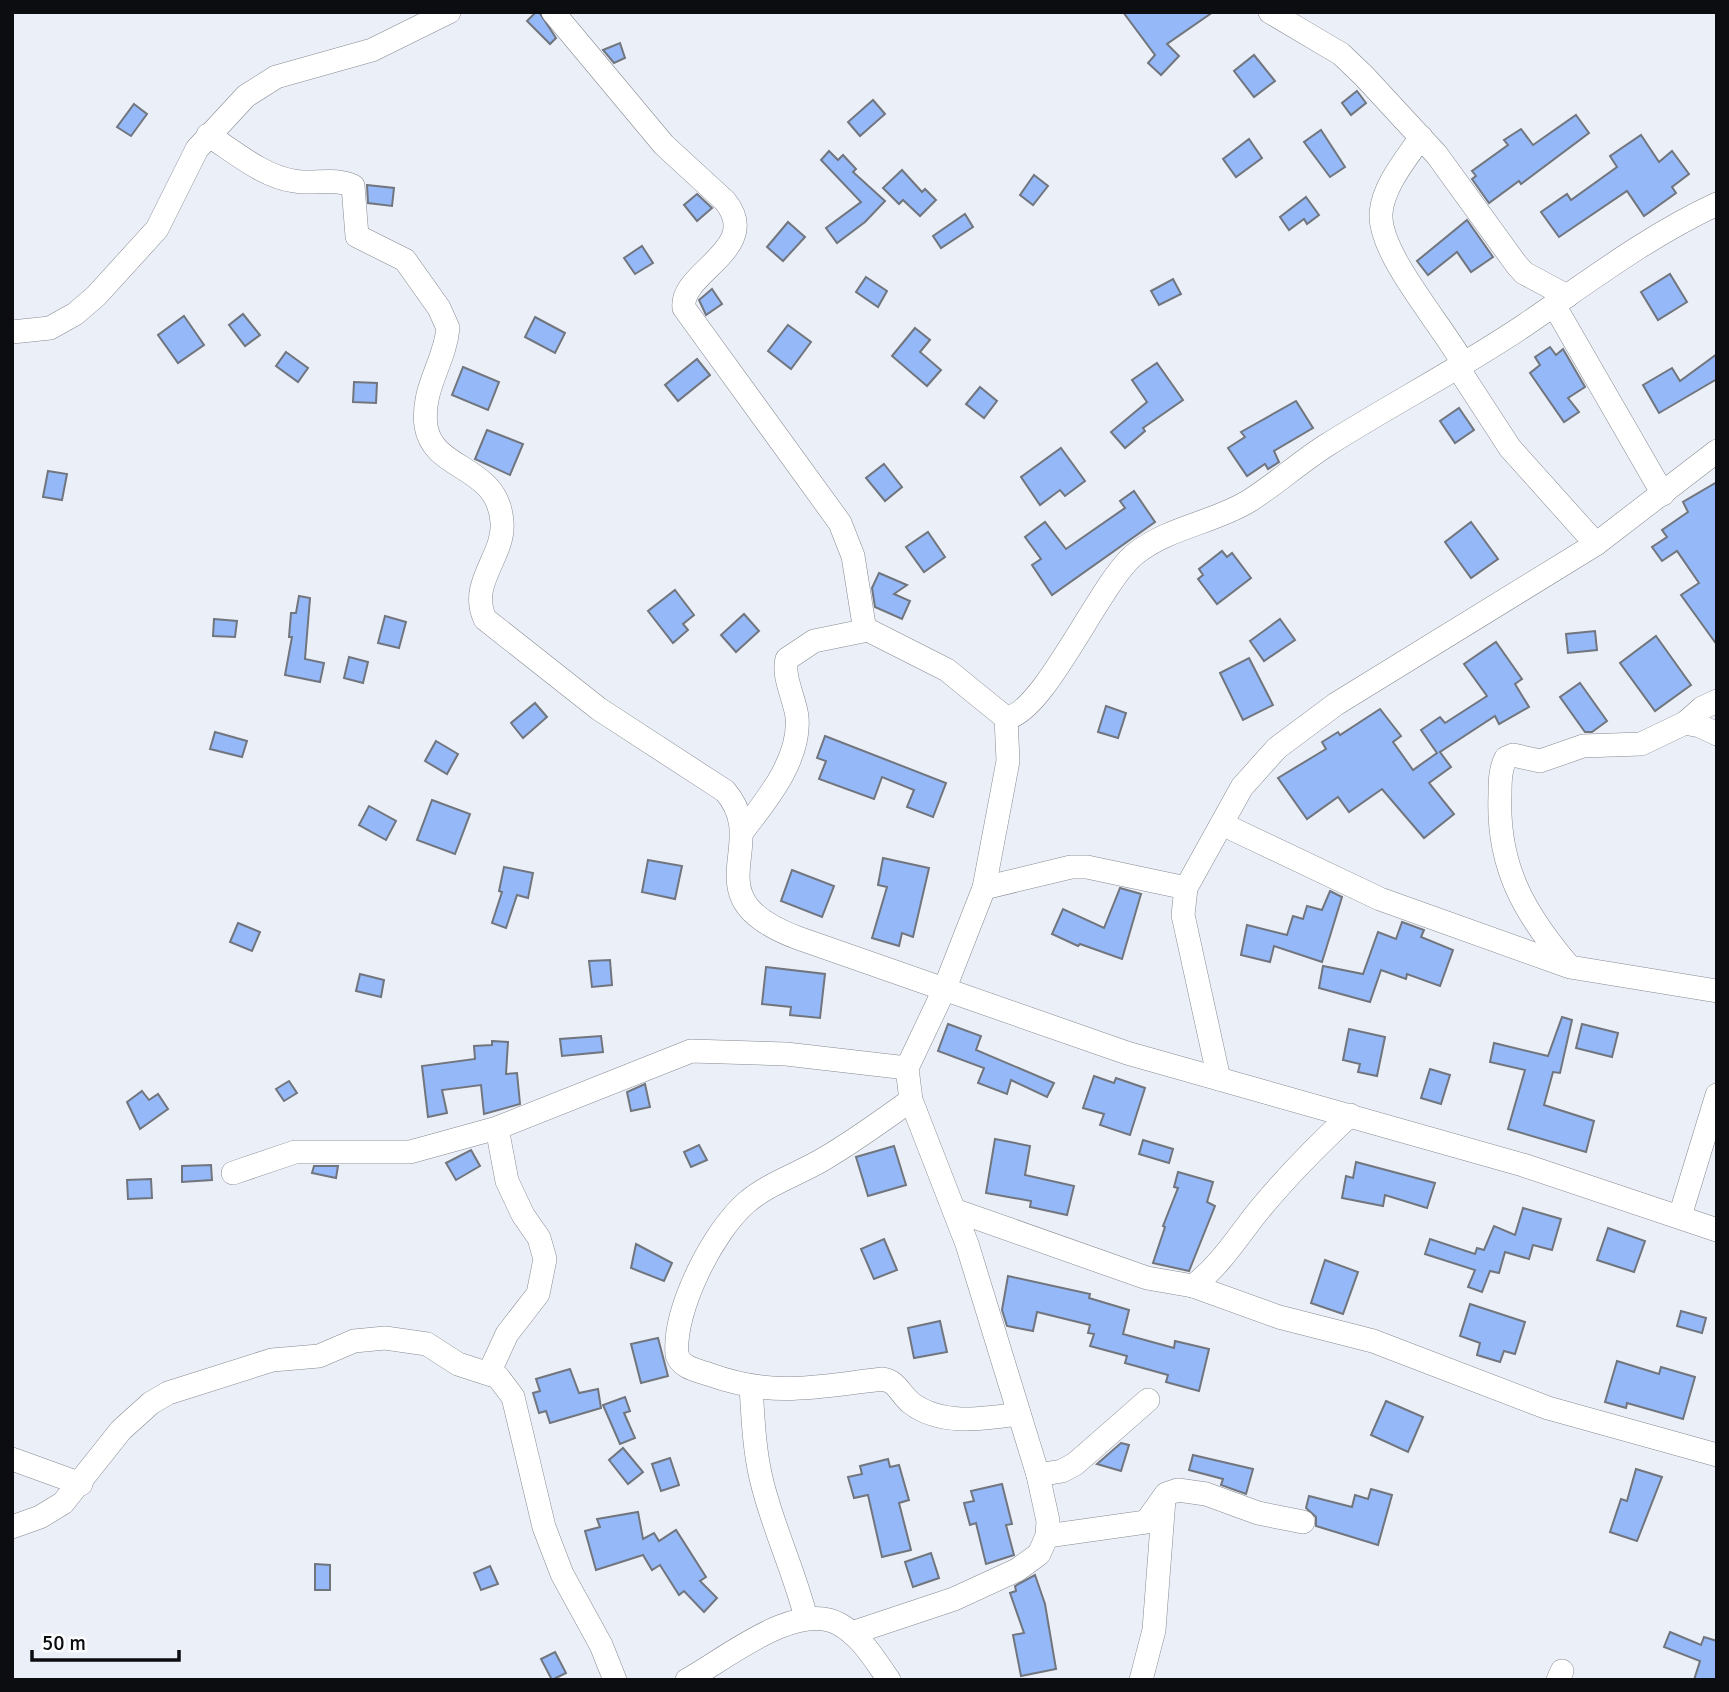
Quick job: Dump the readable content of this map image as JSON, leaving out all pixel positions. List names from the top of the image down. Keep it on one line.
{"scale_bar":"50 m"}
